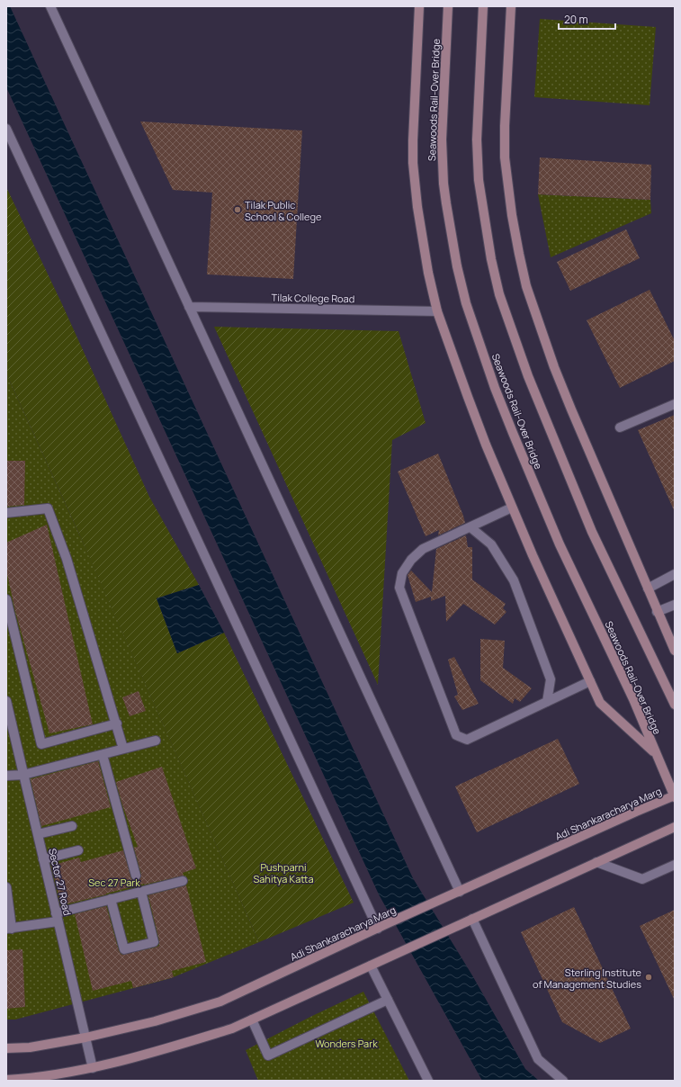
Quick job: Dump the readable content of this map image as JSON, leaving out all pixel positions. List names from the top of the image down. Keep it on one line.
{"streets":{"main road":["Seawoods Rail-Over Bridge","Adi Shankaracharya Marg"],"street":["Tilak College Road","Sector 27 Road"]},"crossings":[["Seawoods Rail-Over Bridge","Adi Shankaracharya Marg"],["Adi Shankaracharya Marg","Sector 27 Road"]],"parks":["Pushparni Sahitya Katta","Sec 27 Park","Wonders Park"],"places":["Tilak Public School & College","Sterling Institute of Management Studies"],"scale_bar":"20 m"}
